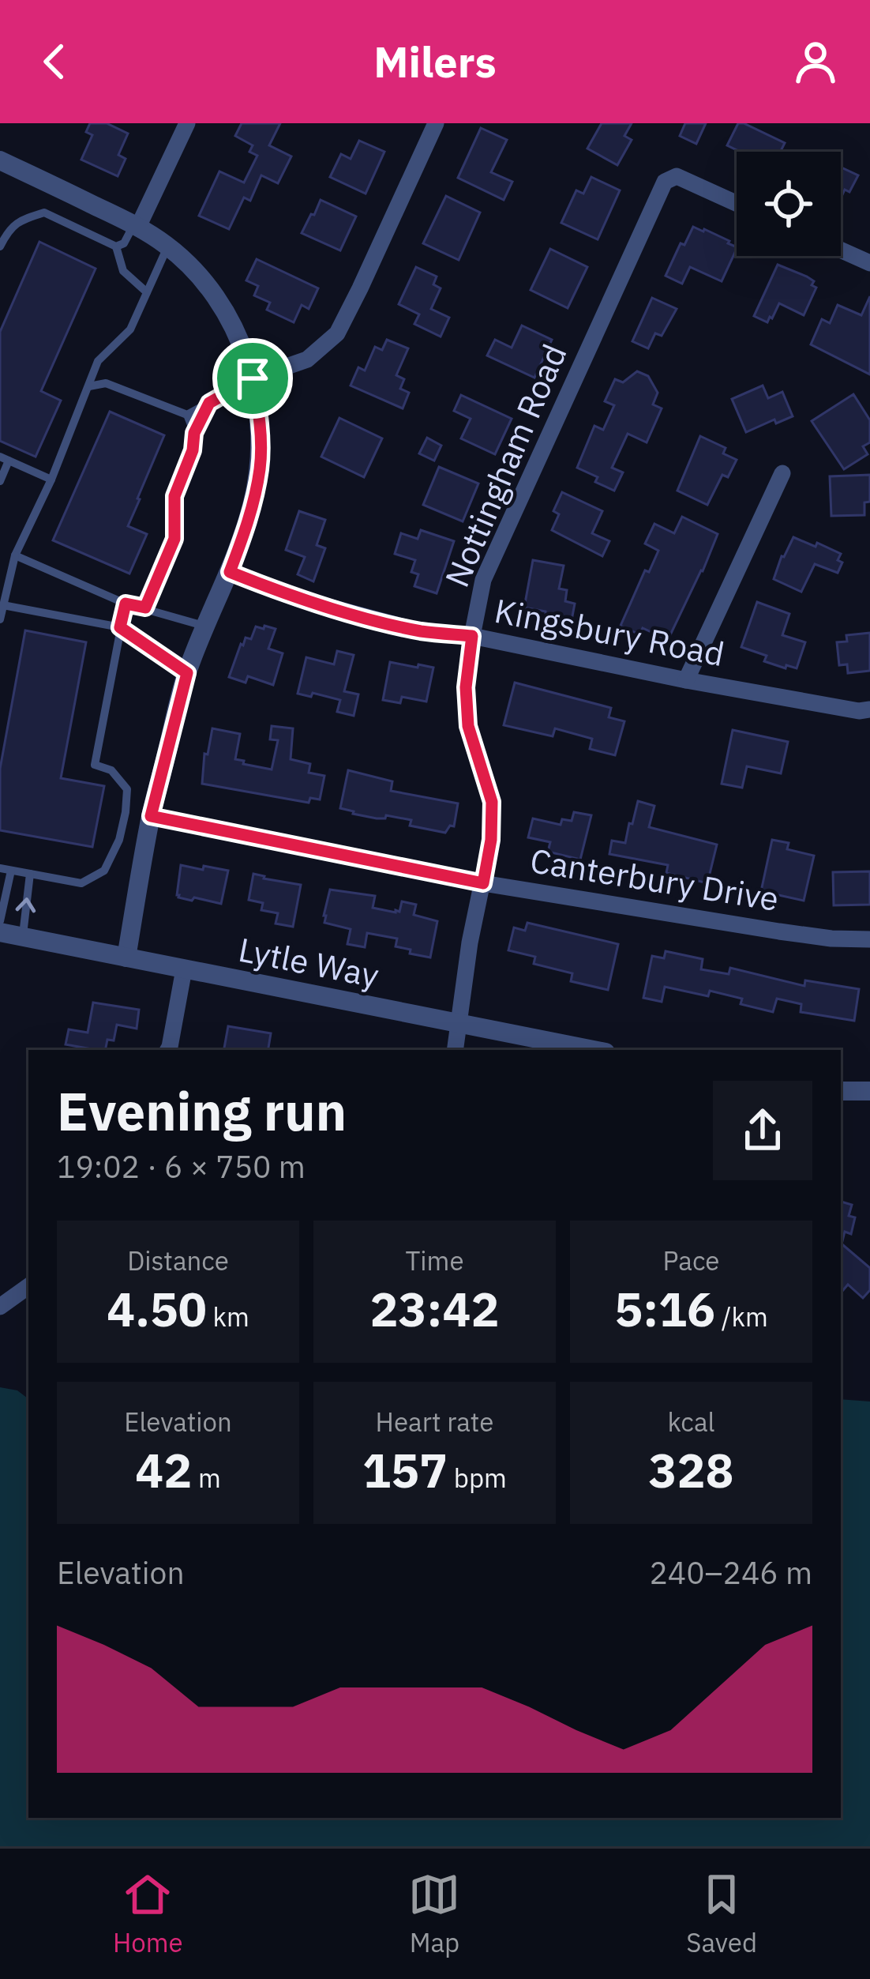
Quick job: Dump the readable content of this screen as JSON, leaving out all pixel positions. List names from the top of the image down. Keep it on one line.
{"streets":{"street":["Nottingham Road","Kingsbury Road","Canterbury Drive","Lytle Way"]},"crossings":[["Nottingham Road","Kingsbury Road"],["Nottingham Road","Canterbury Drive"],["Nottingham Road","Lytle Way"]],"page":{"header":"Milers","heading":["Evening run","19:02 · 6 × 750 m"],"stats":[["Distance","4.50 km"],["Time","23:42"],["Pace","5:16 /km"],["Elevation","42 m"],["Heart rate","157 bpm"],["kcal","328"]],"chart":["Elevation","240–246 m"],"tabs":["Home","Map","Saved"]}}
